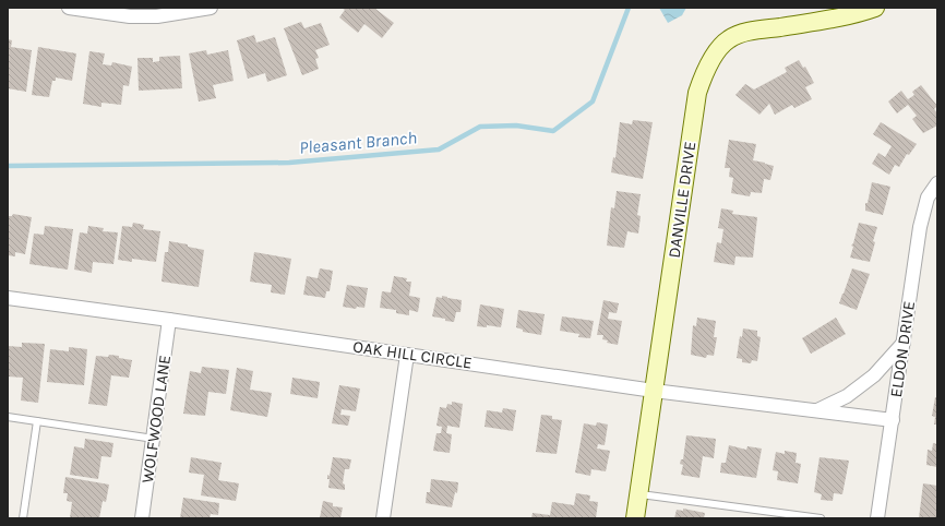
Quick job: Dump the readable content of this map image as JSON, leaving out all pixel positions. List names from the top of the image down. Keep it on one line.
{"streets":{"street":["DANVILLE DRIVE","ELDON DRIVE","OAK HILL CIRCLE","WOLFWOOD LANE"]},"crossings":[["DANVILLE DRIVE","OAK HILL CIRCLE"],["ELDON DRIVE","OAK HILL CIRCLE"],["OAK HILL CIRCLE","WOLFWOOD LANE"]],"water":["Pleasant Branch"]}
